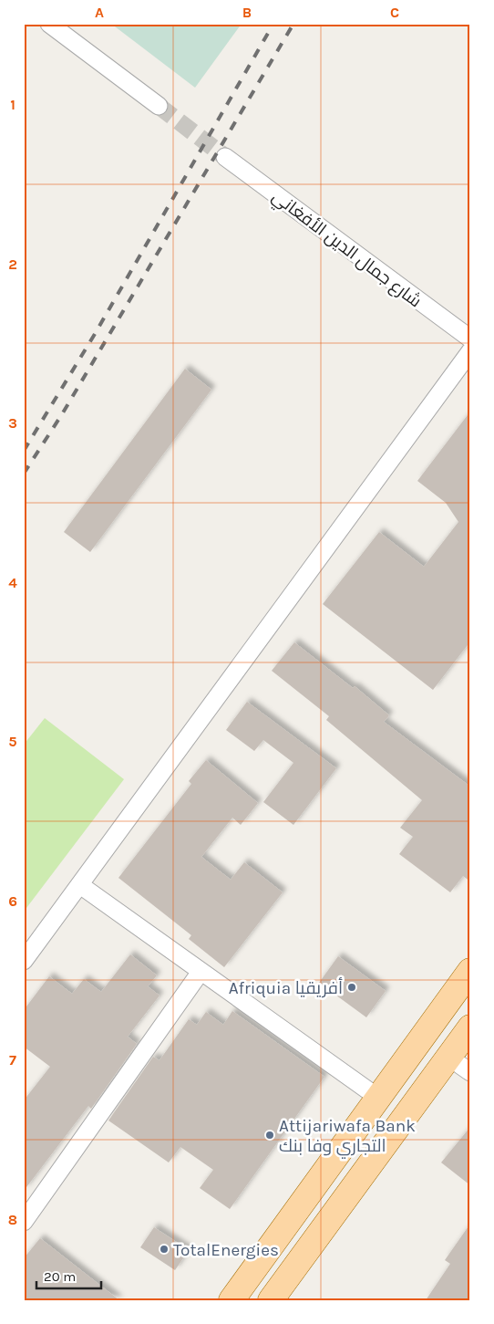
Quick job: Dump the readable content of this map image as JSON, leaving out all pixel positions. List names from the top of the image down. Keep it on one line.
{"streets":{"street":["شارع جمال الدين الأفغاني"]},"places":["Afriquia أفريقيا","Attijariwafa Bank التجاري وفا بنك","TotalEnergies"],"scale_bar":"20 m","grid":{"columns":["A","B","C"],"rows":["1","2","3","4","5","6","7","8"]}}
